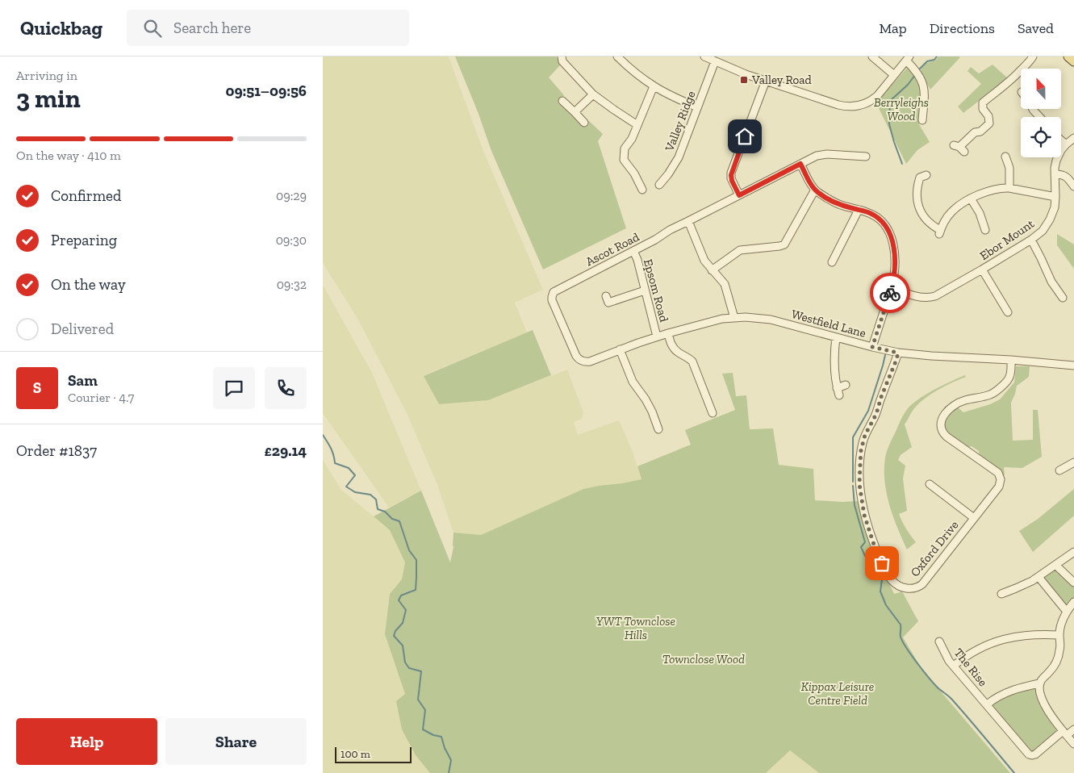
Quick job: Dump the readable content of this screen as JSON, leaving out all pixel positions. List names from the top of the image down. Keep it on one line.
{"streets":{"street":["Valley Ridge","Ebor Mount","Ascot Road","Epsom Road","Westfield Lane","Oxford Drive","The Rise"]},"crossings":[["Ascot Road","Epsom Road"],["Ascot Road","Westfield Lane"],["Epsom Road","Westfield Lane"],["Westfield Lane","Oxford Drive"]],"parks":["Berryleighs Wood","YWT Townclose Hills","Townclose Wood","Kippax Leisure Centre Field"],"places":{"transit":["Valley Road"]},"scale_bar":"100 m","north":"top","page":{"header":"Quickbag","search":"Search here","nav":["Map","Directions","Saved"],"heading":["3 min","Arriving in","09:51–09:56"],"panel":["Sam","Courier · 4.7","Order #1837","£29.14"],"bar":"On the way · 410 m","list":[["Confirmed","09:29"],["Preparing","09:30"],["On the way","09:32"],"Delivered"],"round":"S","buttons":["Help","Share"],"scale":"100 m"}}
